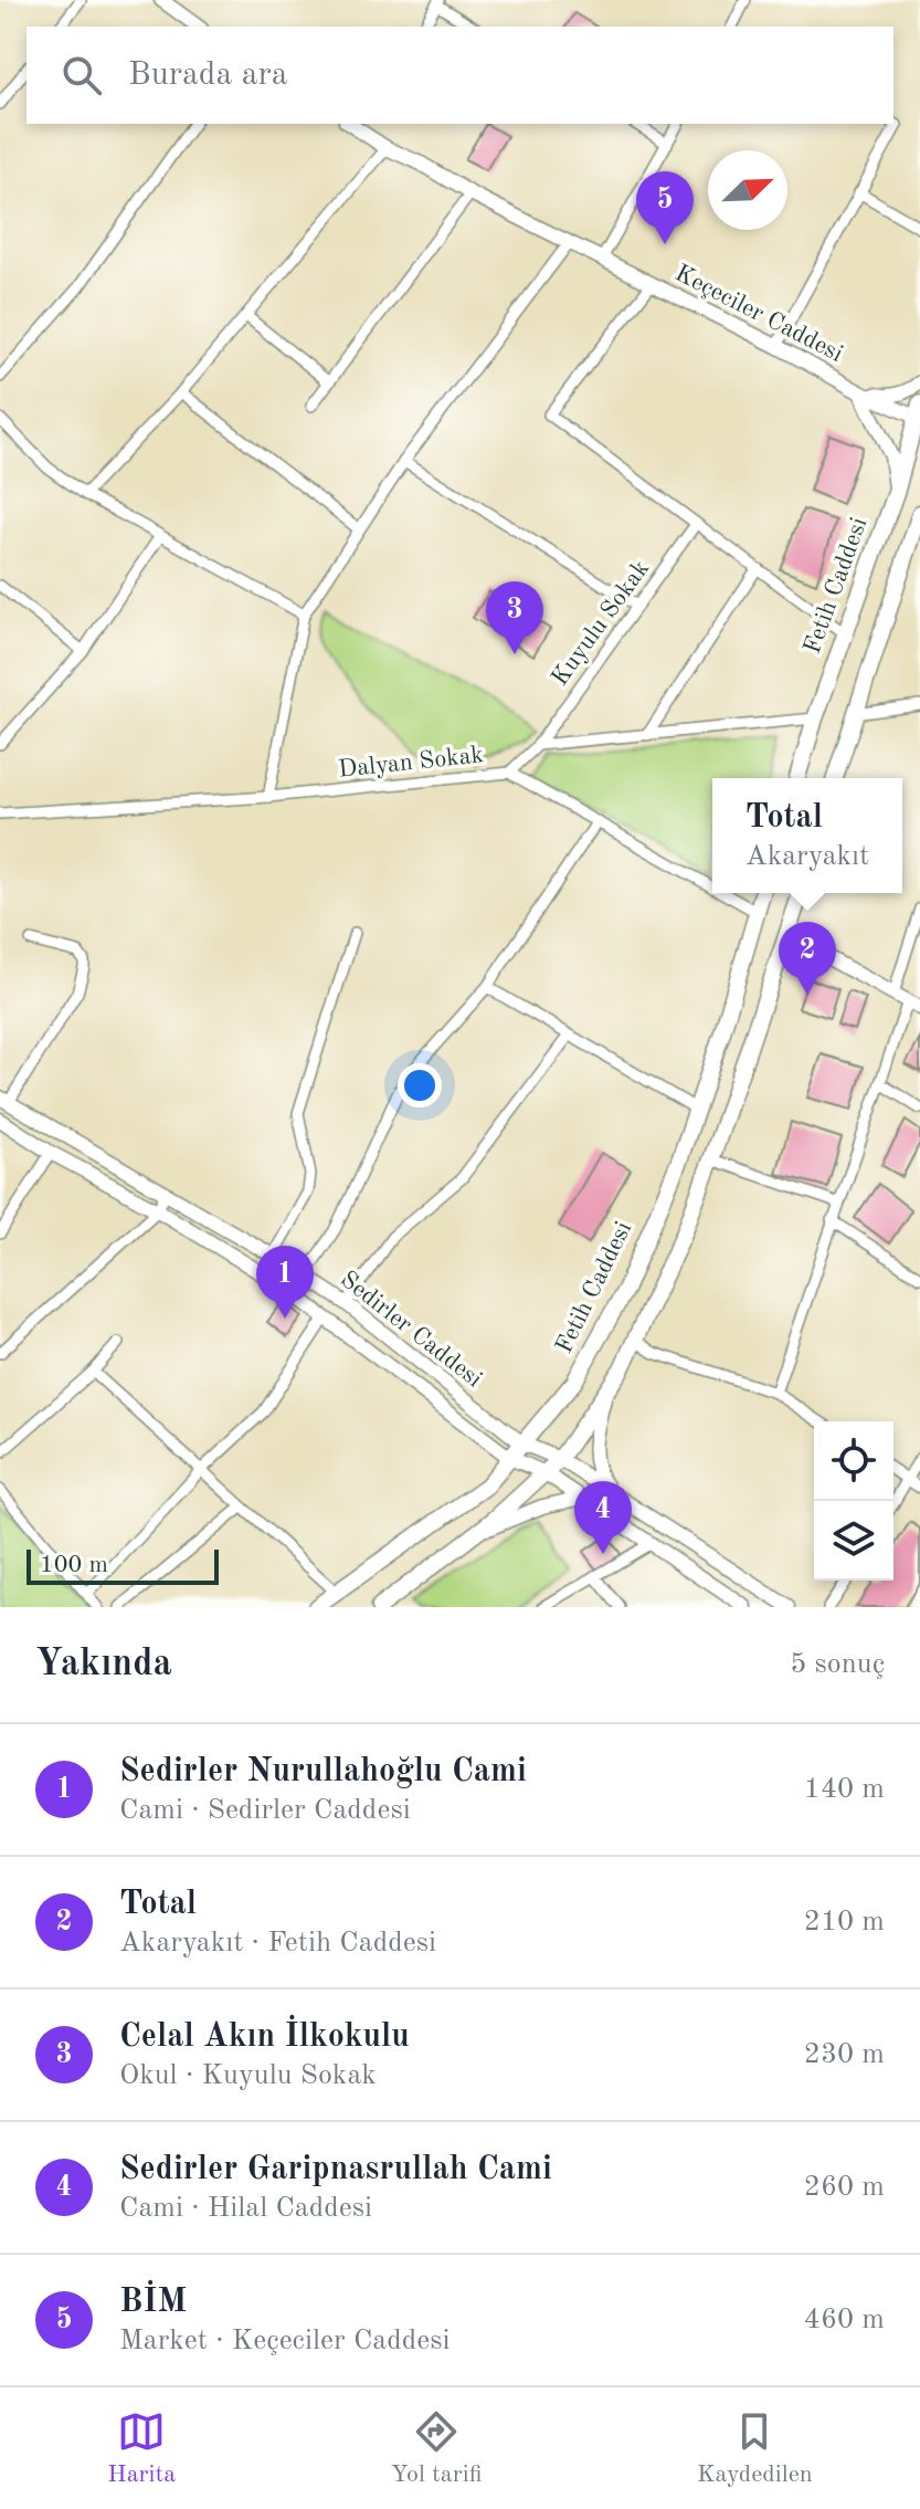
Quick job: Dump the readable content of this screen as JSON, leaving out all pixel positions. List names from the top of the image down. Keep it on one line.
{"streets":{"main road":["Keçeciler Caddesi","Fetih Caddesi","Sedirler Caddesi"],"street":["Kuyulu Sokak","Dalyan Sokak"]},"crossings":[["Keçeciler Caddesi","Fetih Caddesi"],["Fetih Caddesi","Sedirler Caddesi"],["Kuyulu Sokak","Dalyan Sokak"]],"scale_bar":"100 m","north":"top right","page":{"search":"Burada ara","pins":["5","3","2","1","4"],"popup":["Total","Akaryakıt"],"scale":"100 m","heading":["Yakında","5 sonuç"],"list":[{"mark":"1","name":"Sedirler Nurullahoğlu Cami","note":"Cami · Sedirler Caddesi","value":"140 m"},{"mark":"2","name":"Total","note":"Akaryakıt · Fetih Caddesi","value":"210 m"},{"mark":"3","name":"Celal Akın İlkokulu","note":"Okul · Kuyulu Sokak","value":"230 m"},{"mark":"4","name":"Sedirler Garipnasrullah Cami","note":"Cami · Hilal Caddesi","value":"260 m"},{"mark":"5","name":"BİM","note":"Market · Keçeciler Caddesi","value":"460 m"}],"nav":["Harita","Yol tarifi","Kaydedilen"]}}
